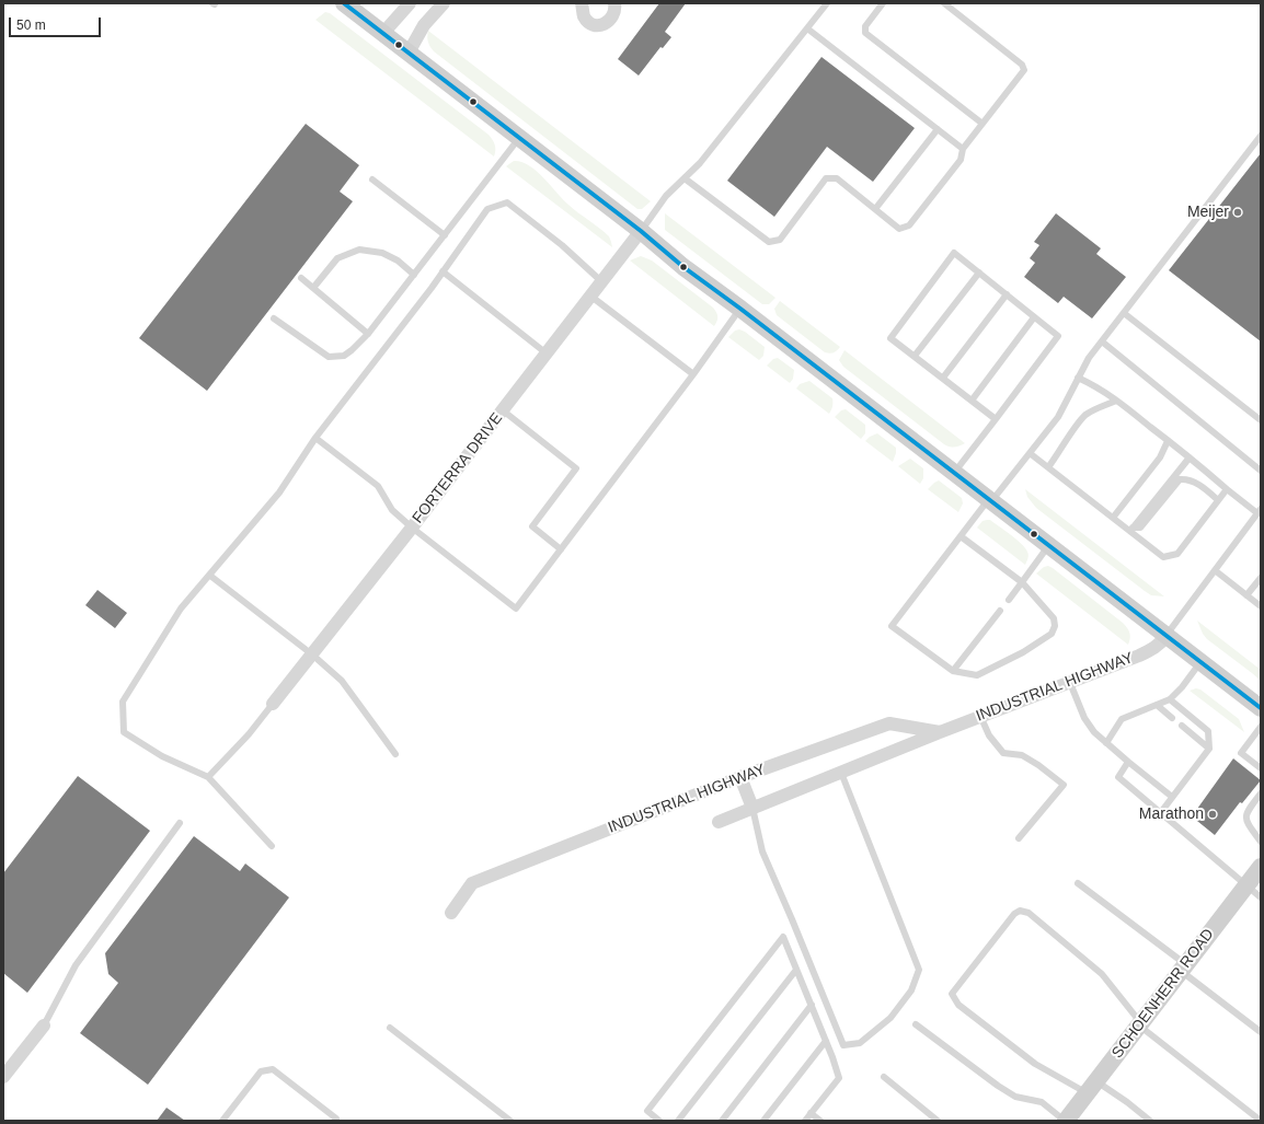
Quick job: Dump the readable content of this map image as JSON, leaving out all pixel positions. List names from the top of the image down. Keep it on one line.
{"streets":{"main road":["SCHOENHERR ROAD"],"street":["FORTERRA DRIVE","INDUSTRIAL HIGHWAY"]},"places":["Meijer","Marathon"],"scale_bar":"50 m"}
